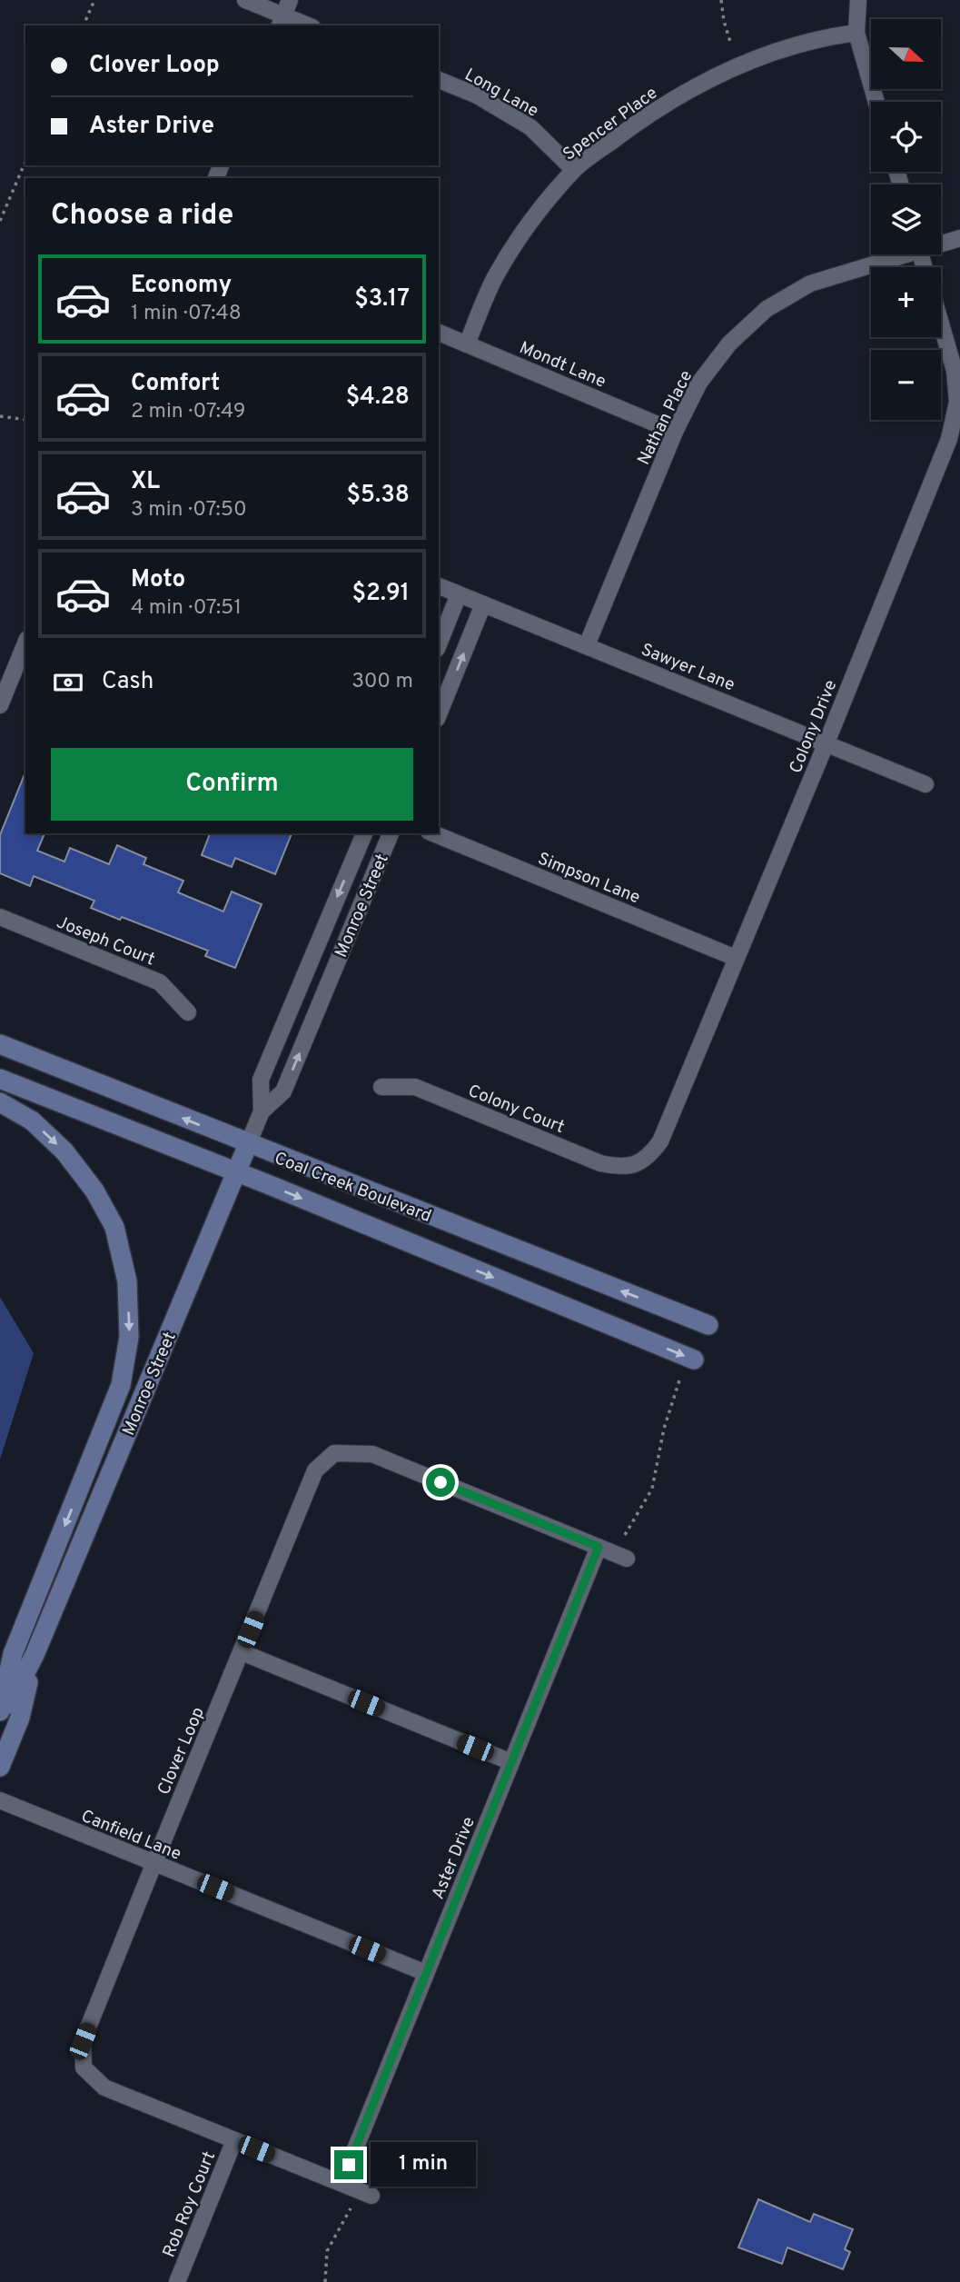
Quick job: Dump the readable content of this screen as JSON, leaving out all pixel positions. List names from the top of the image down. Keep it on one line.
{"streets":{"main road":["Monroe Street","Coal Creek Boulevard"],"street":["Long Lane","Spencer Place","Mondt Lane","Nathan Place","Sawyer Lane","Colony Drive","Simpson Lane","Joseph Court","Colony Court","Clover Loop","Canfield Lane","Aster Drive","Rob Roy Court"]},"crossings":[["Long Lane","Spencer Place"],["Spencer Place","Mondt Lane"],["Mondt Lane","Nathan Place"],["Nathan Place","Sawyer Lane"],["Sawyer Lane","Colony Drive"],["Colony Drive","Simpson Lane"],["Colony Drive","Colony Court"],["Monroe Street","Coal Creek Boulevard"],["Clover Loop","Canfield Lane"],["Clover Loop","Aster Drive"],["Clover Loop","Rob Roy Court"],["Canfield Lane","Aster Drive"]],"north":"right","page":{"map_buttons":["+","−"],"banner":["Clover Loop","Aster Drive"],"heading":"Choose a ride","list":[{"name":"Economy","note":"1 min · 07:48","value":"$3.17"},{"name":"Comfort","note":"2 min · 07:49","value":"$4.28"},{"name":"XL","note":"3 min · 07:50","value":"$5.38"},{"name":"Moto","note":"4 min · 07:51","value":"$2.91"}],"pay":["Cash","300 m"],"buttons":"Confirm","bubble":"1 min"}}
